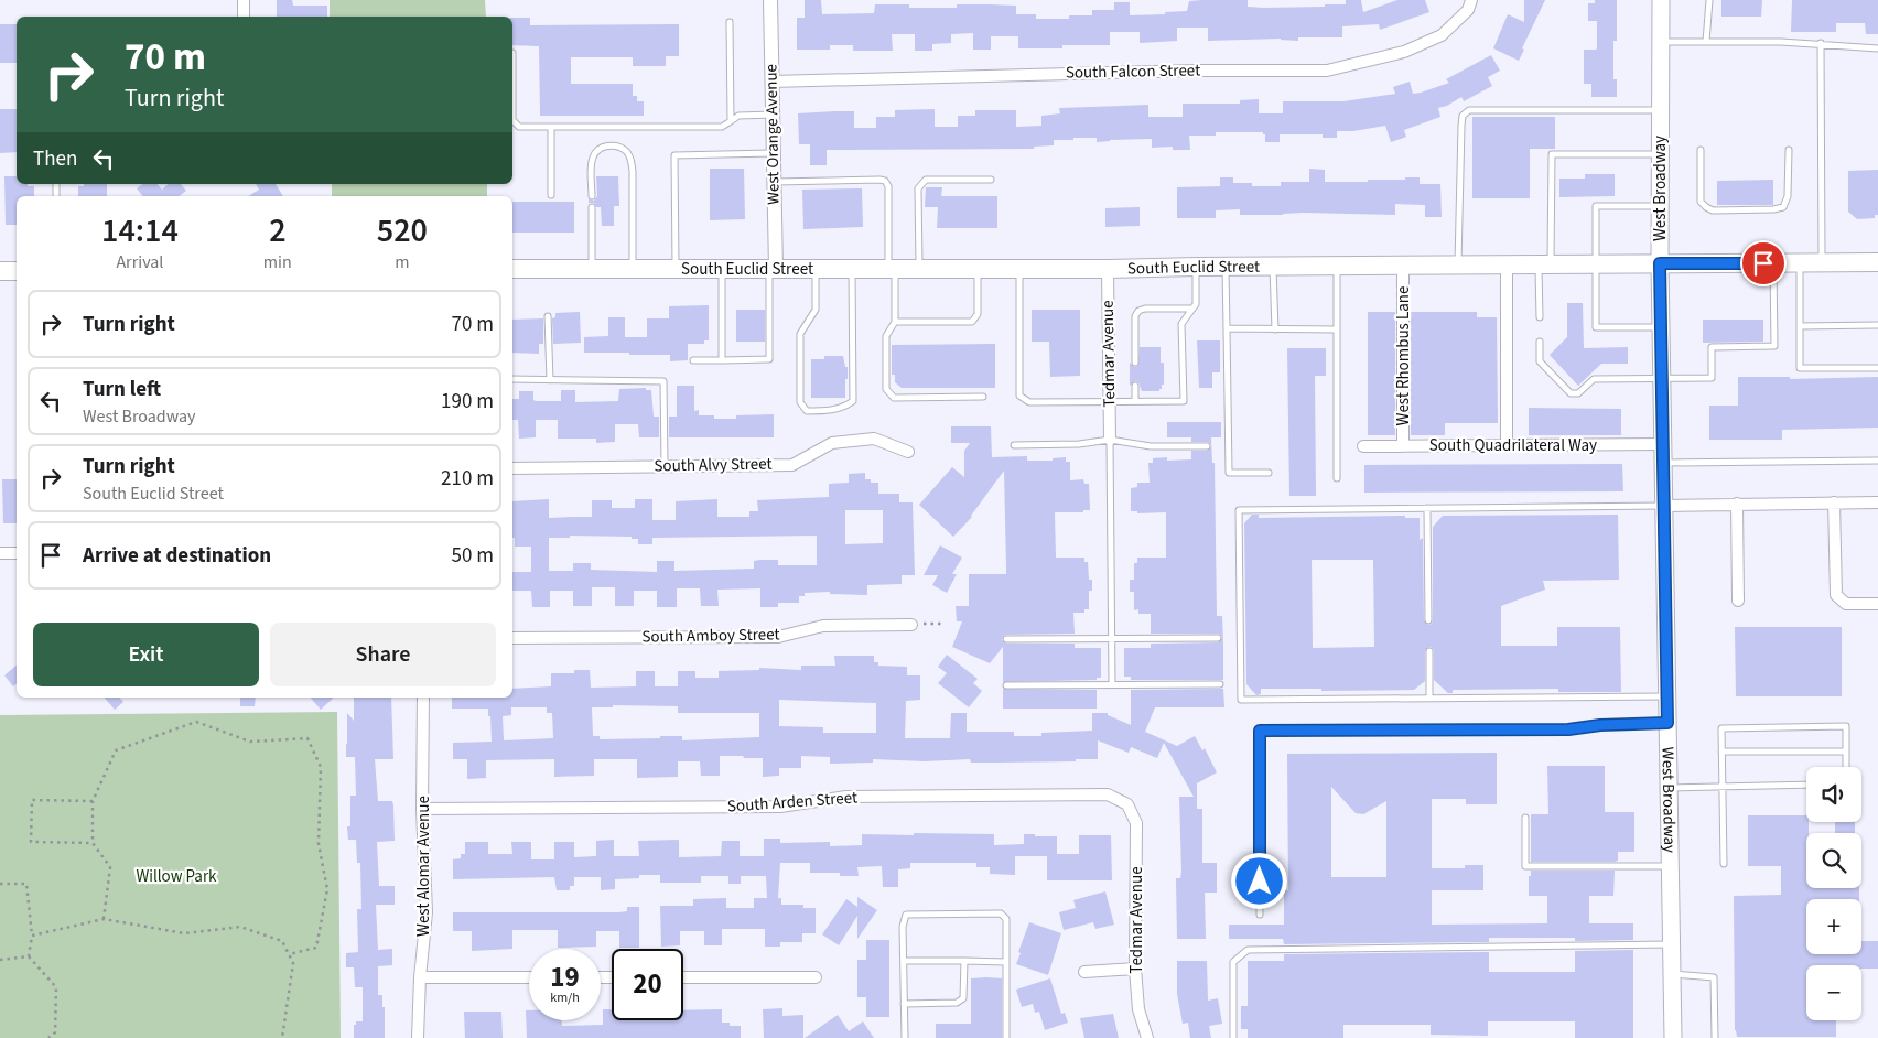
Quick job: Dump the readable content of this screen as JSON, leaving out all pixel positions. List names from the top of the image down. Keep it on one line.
{"streets":{"main road":["West Broadway","South Euclid Street"],"street":["South Falcon Street","West Orange Avenue","Tedmar Avenue","West Rhombus Lane","South Quadrilateral Way","South Alvy Street","South Amboy Street","South Arden Street","West Alomar Avenue"]},"crossings":[["South Falcon Street","West Orange Avenue"],["West Orange Avenue","South Euclid Street"],["West Broadway","South Euclid Street"],["West Broadway","South Quadrilateral Way"],["South Euclid Street","Tedmar Avenue"],["South Euclid Street","West Rhombus Lane"],["Tedmar Avenue","South Arden Street"],["West Rhombus Lane","South Quadrilateral Way"],["South Arden Street","West Alomar Avenue"]],"parks":["Willow Park"],"page":{"turn":["70 m","Turn right"],"then":"Then","eta":["14:14","Arrival","2","min","520","m"],"list":[{"name":"Turn right","value":"70 m"},{"name":"Turn left","note":"West Broadway","value":"190 m"},{"name":"Turn right","note":"South Euclid Street","value":"210 m"},{"name":"Arrive at destination","value":"50 m"}],"buttons":["Exit","Share"],"map_buttons":["+","−"],"speed":"19 km/h","limit":"20"}}
